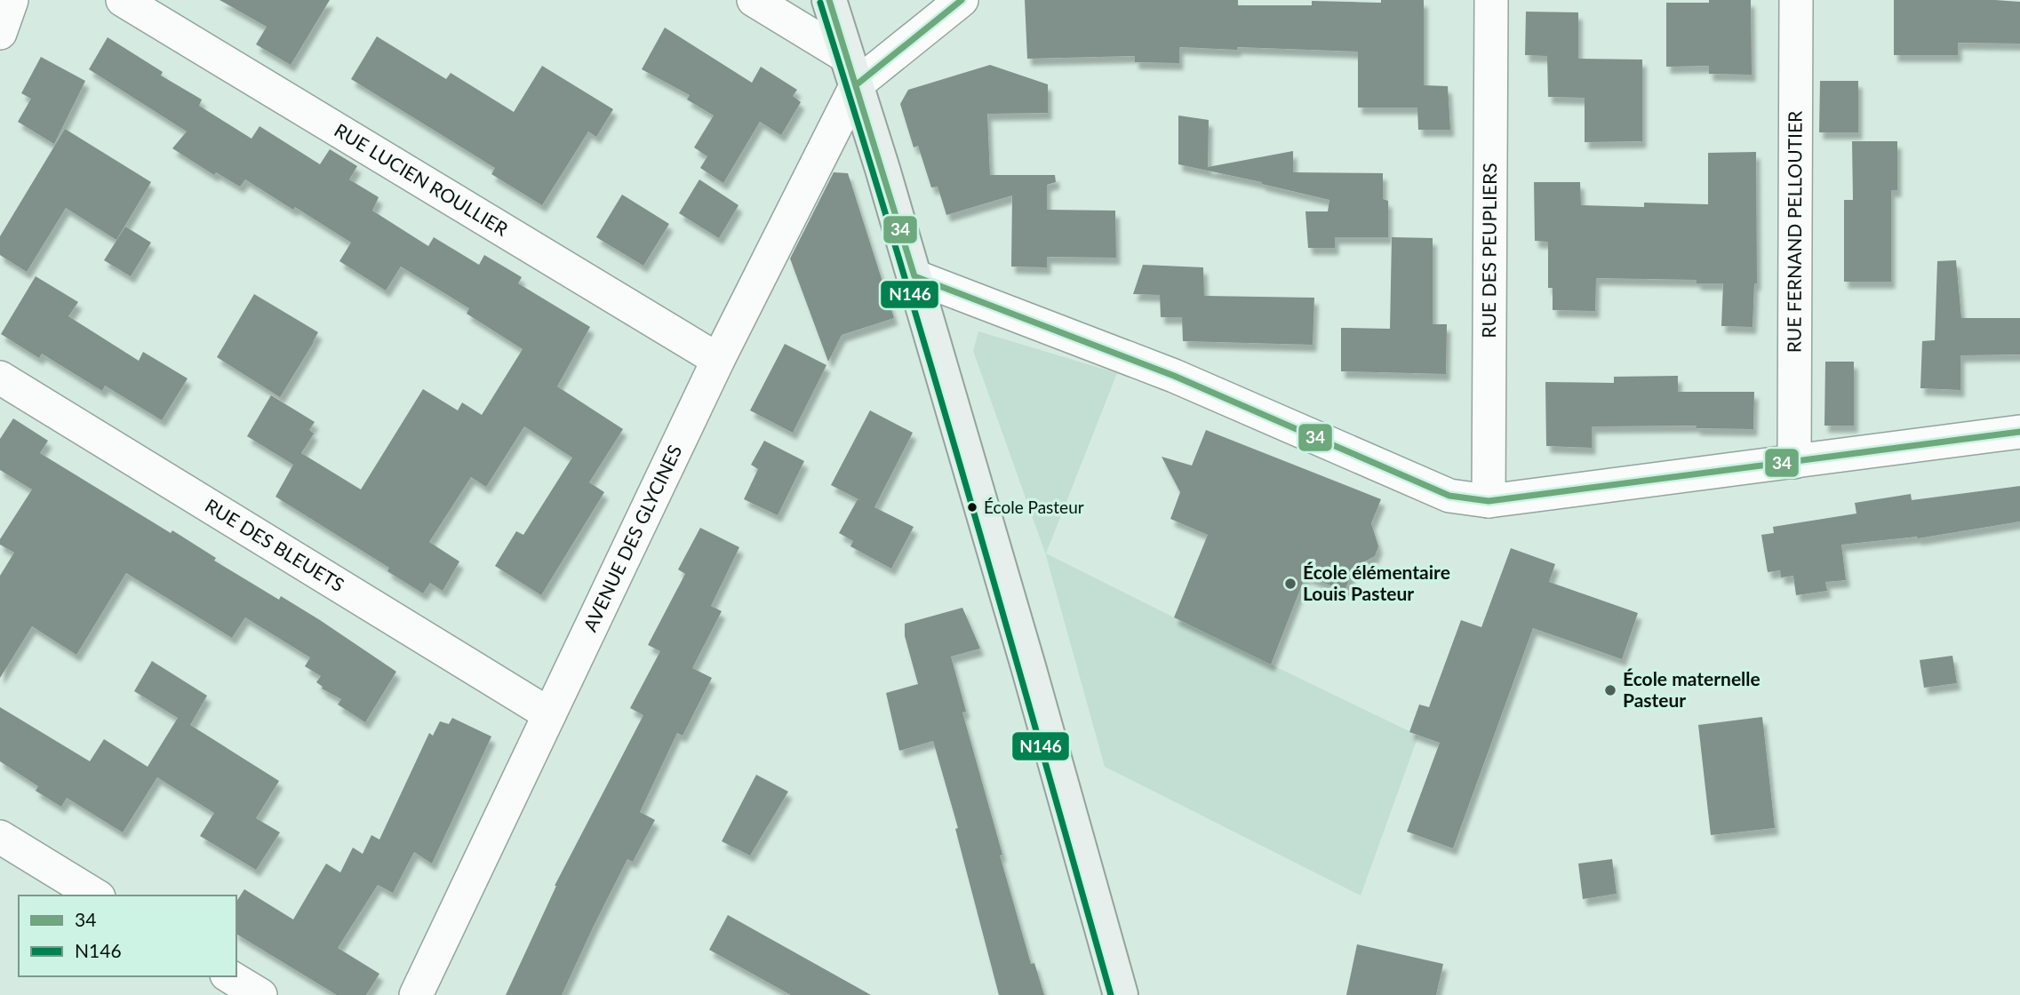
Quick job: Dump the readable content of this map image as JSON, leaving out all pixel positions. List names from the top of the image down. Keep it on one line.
{"streets":{"street":["RUE LUCIEN ROULLIER","RUE FERNAND PELLOUTIER","RUE DES PEUPLIERS","AVENUE DES GLYCINES","RUE DES BLEUETS"]},"crossings":[["RUE LUCIEN ROULLIER","AVENUE DES GLYCINES"],["AVENUE DES GLYCINES","RUE DES BLEUETS"]],"places":["École Pasteur","École élémentaire Louis Pasteur","École maternelle Pasteur"],"lines":["transit line 34","transit line N146"],"legend":["34","N146"]}
